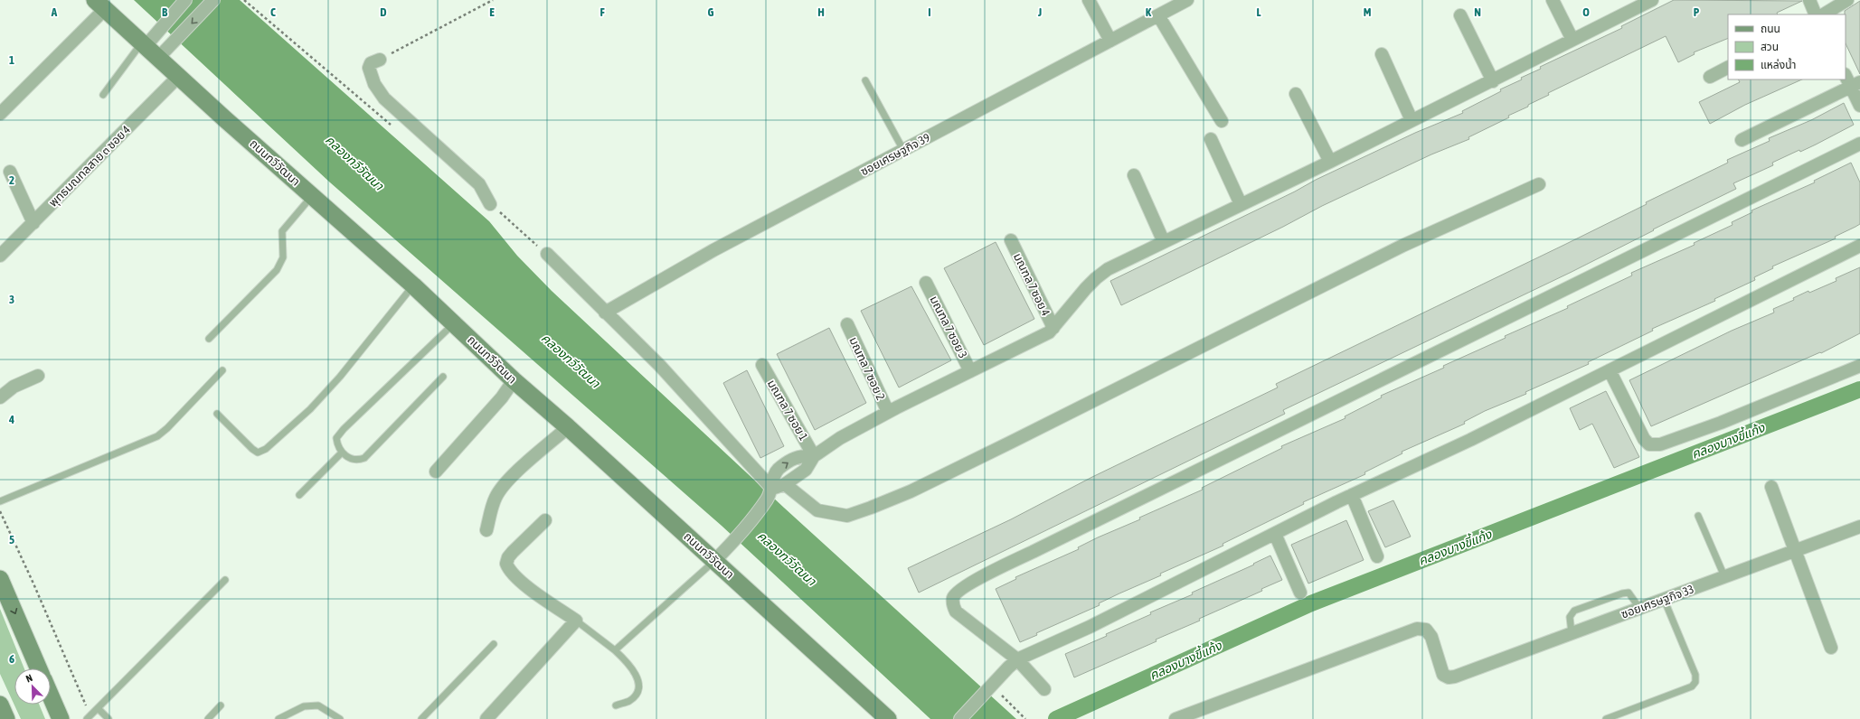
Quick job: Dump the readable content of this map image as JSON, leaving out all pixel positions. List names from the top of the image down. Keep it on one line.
{"streets":{"main road":["ถนนทวีวัฒนา"],"street":["ซอยเศรษฐกิจ 39","พุทธมณทลสาย ๓ ซอย 4","มณฑล 7 ซอย 4","มณฑล 7 ซอย 3","มณฑล 7 ซอย 2","มณฑล 7 ซอย 1","ซอยเศรษฐกิจ 33"]},"crossings":[["ถนนทวีวัฒนา","พุทธมณทลสาย ๓ ซอย 4"]],"water":["คลองทวีวัฒนา","คลองบางขี้แก้ง"],"legend":["ถนน","สวน","แหล่งน้ำ"],"north":"top left","grid":{"columns":["A","B","C","D","E","F","G","H","I","J","K","L","M","N","O","P"],"rows":["1","2","3","4","5","6"]}}
